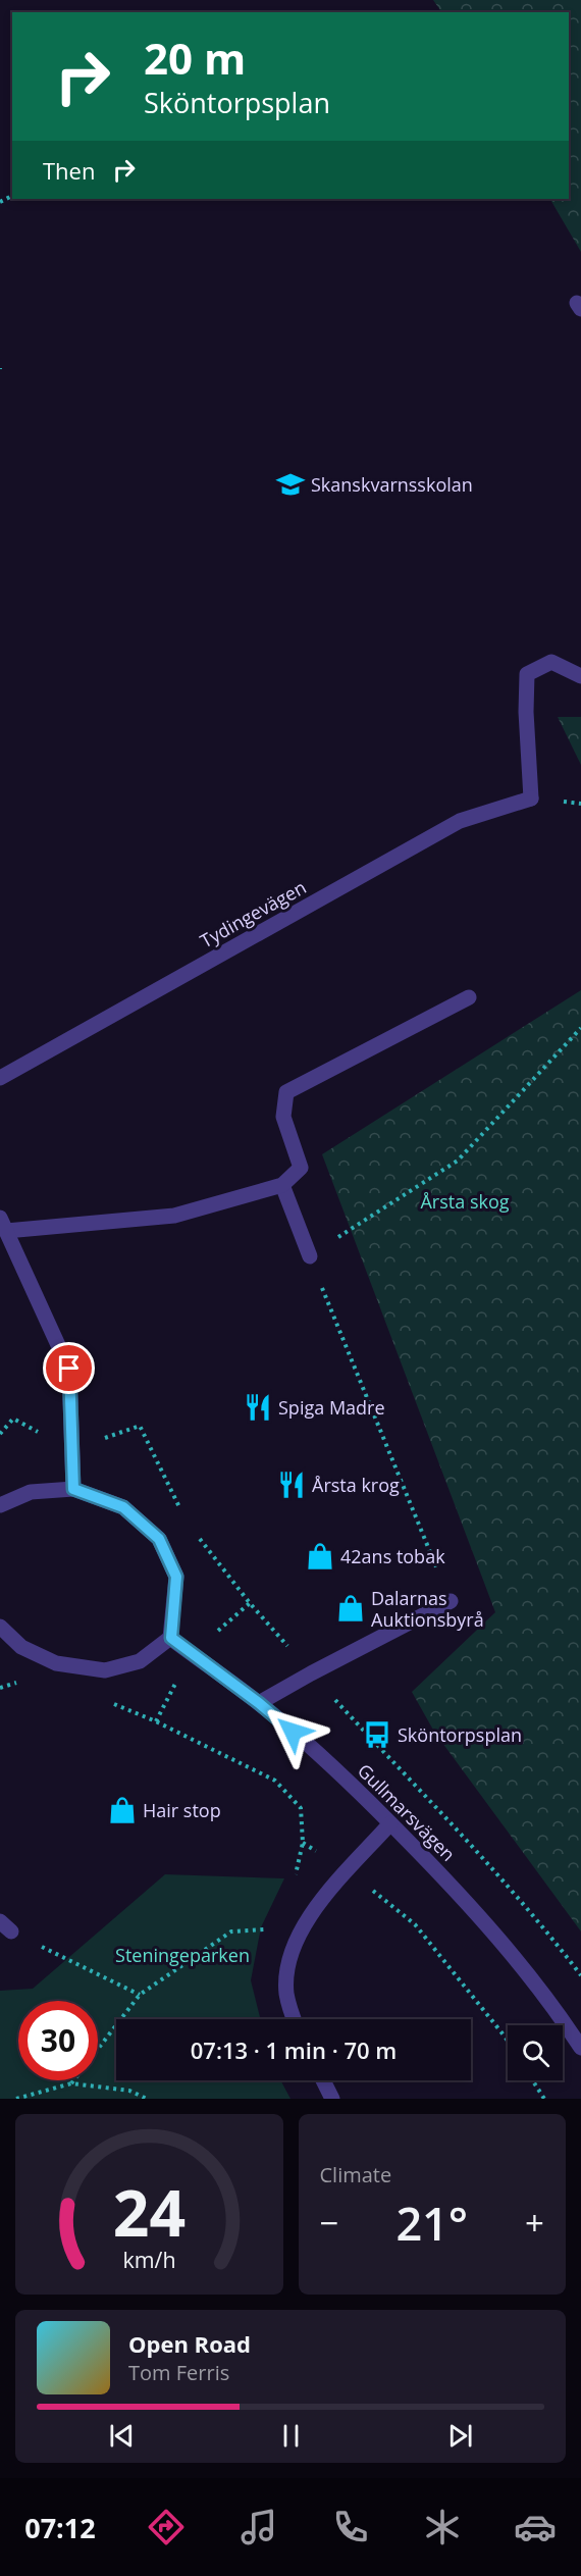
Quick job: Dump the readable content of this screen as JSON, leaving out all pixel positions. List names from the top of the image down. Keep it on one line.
{"streets":{"street":["Tydingevägen","Gullmarsvägen"]},"parks":["Årsta skog","Steningeparken"],"places":{"school or university":["Skanskvarnsskolan"],"restaurant":["Spiga Madre","Årsta krog"],"shop":["42ans tobak","Dalarnas Auktionsbyrå","Hair stop"],"bus stop":["Sköntorpsplan"]},"page":{"turn":["20 m","Sköntorpsplan"],"then":"Then","limit":"30","trip":"07:13 · 1 min · 70 m","tile":"Climate","heat":["−","21°","+"],"song":["Open Road","Tom Ferris"],"tabs":"07:12","gauge":["24","km/h"]}}
